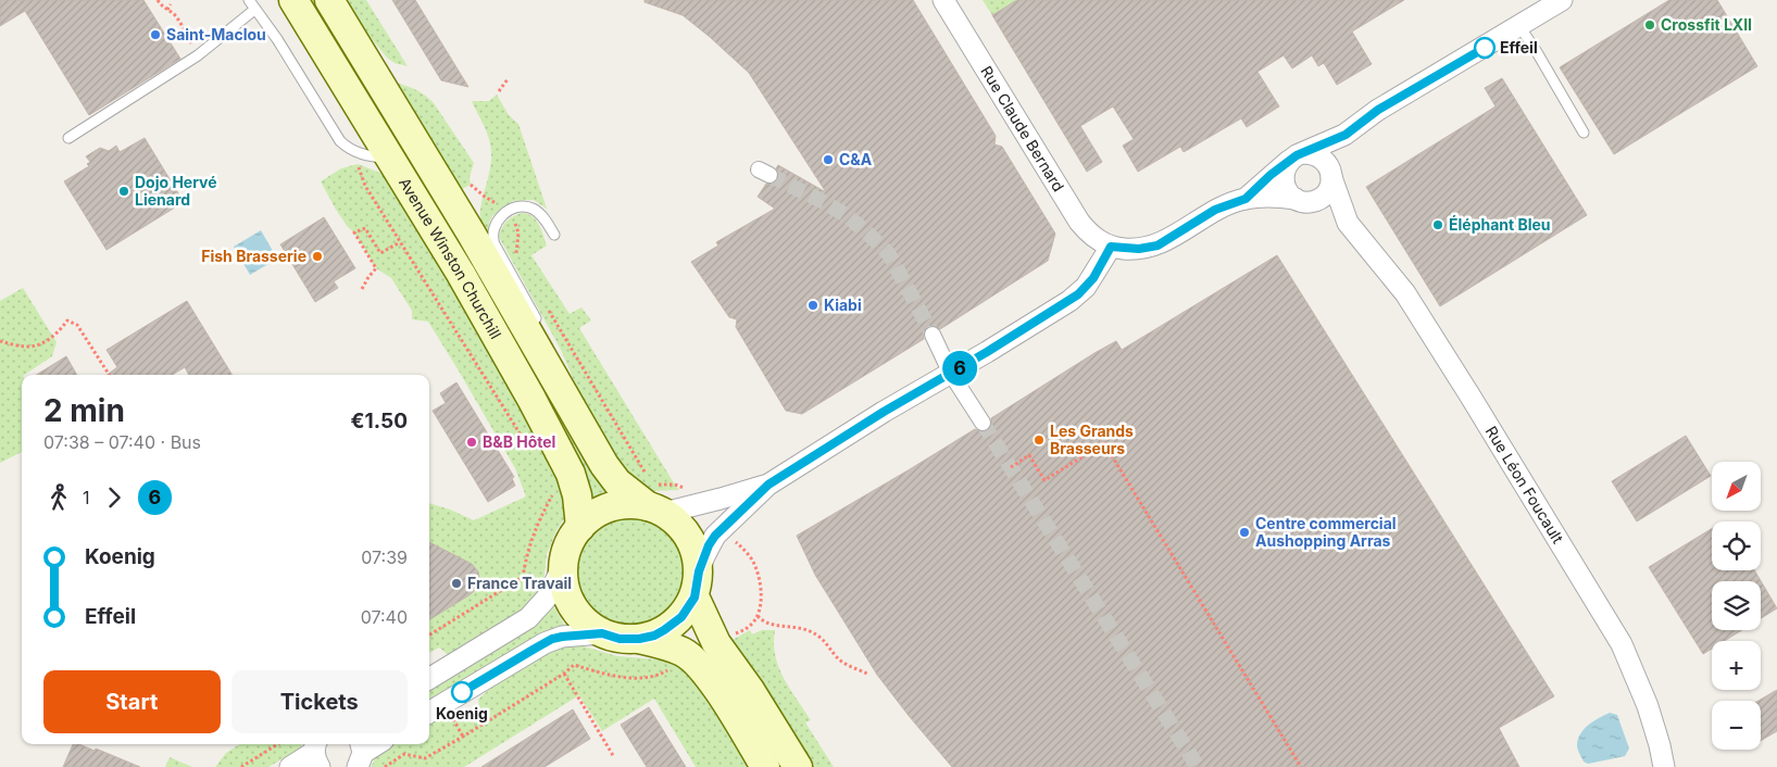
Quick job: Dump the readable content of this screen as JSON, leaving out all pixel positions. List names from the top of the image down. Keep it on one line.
{"streets":{"main road":["Avenue Winston Churchill"],"street":["Rue Claude Bernard","Rue Léon Foucault"]},"places":["Crossfit LXII","Saint-Maclou","Effeil","C&A","Dojo Hervé Lienard","Éléphant Bleu","Fish Brasserie","Kiabi","Les Grands Brasseurs","B&B Hôtel","Centre commercial Aushopping Arras","France Travail","Koenig"],"lines":["bus line 6"],"north":"bottom left","page":{"on_map":"6","heading":["2 min","07:38 – 07:40 · Bus","€1.50"],"map_buttons":["+","−"],"legs":["1","6"],"list":[{"name":"Koenig","value":"07:39"},{"name":"Effeil","value":"07:40"}],"buttons":["Start","Tickets"]}}
